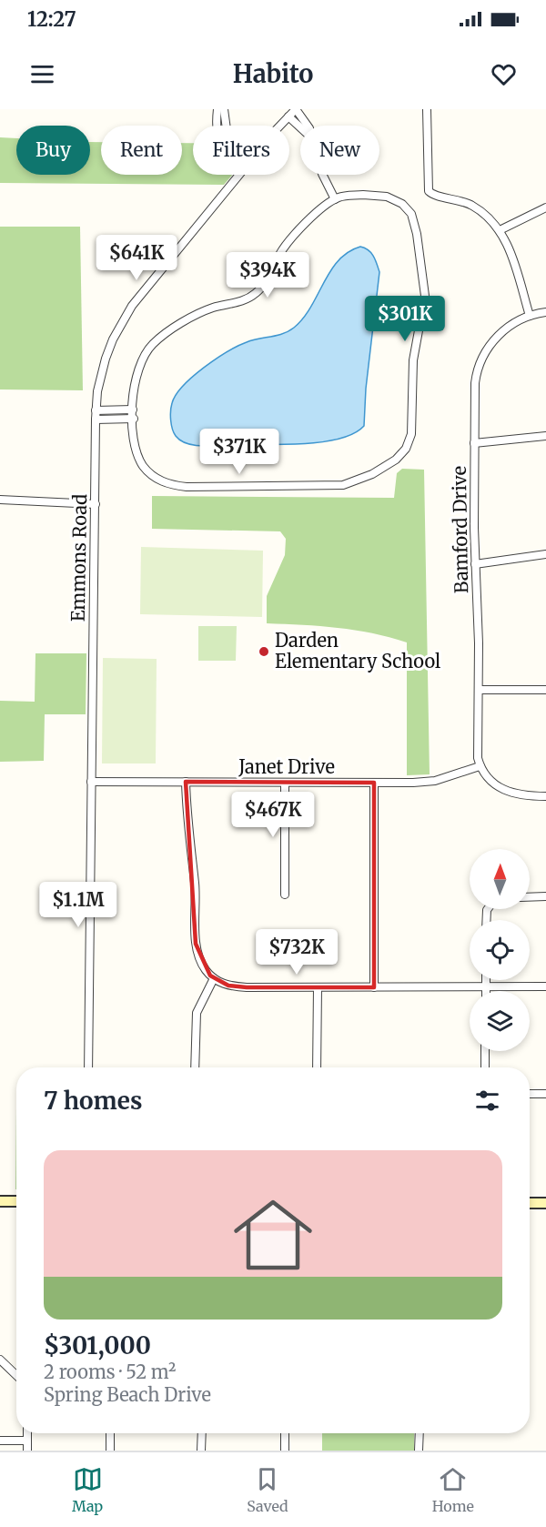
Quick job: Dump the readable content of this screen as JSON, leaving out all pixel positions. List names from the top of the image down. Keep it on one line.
{"streets":{"street":["Bamford Drive","Emmons Road","Janet Drive"]},"crossings":[["Bamford Drive","Janet Drive"],["Emmons Road","Janet Drive"]],"places":["Darden Elementary School"],"north":"top","page":{"status":"12:27","header":"Habito","chip":["Buy","Rent","Filters","New"],"price":["$641K","$394K","$301K","$371K","$467K","$1.1M","$732K"],"heading":"7 homes","list":[{"name":"$301,000","note":"2 rooms · 52 m² · Spring Beach Drive"}],"tabs":["Map","Saved","Home"]}}
